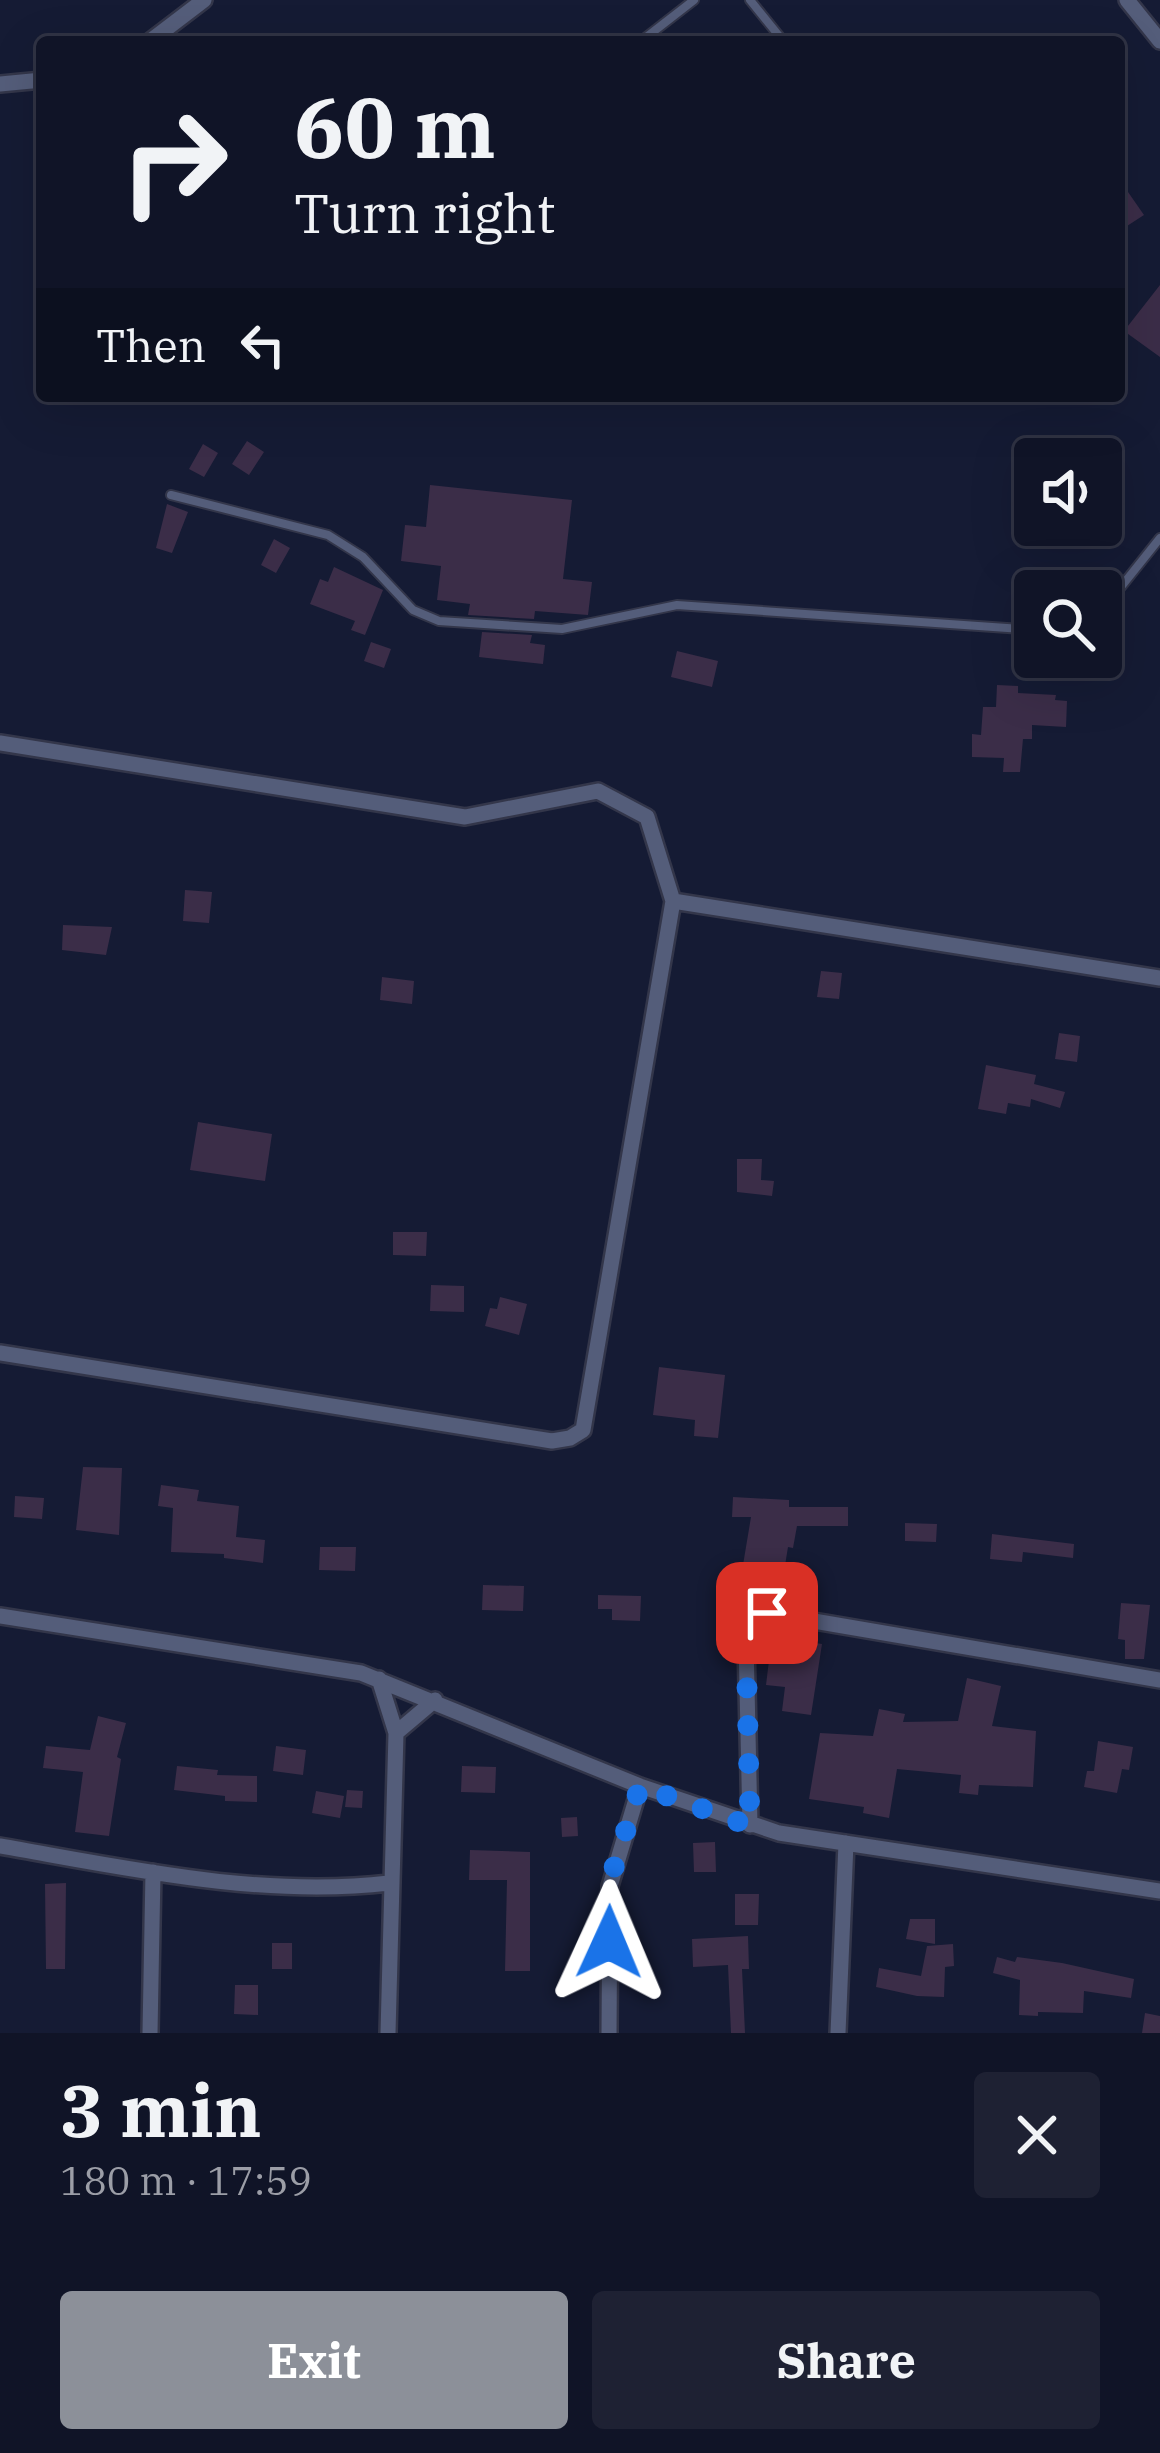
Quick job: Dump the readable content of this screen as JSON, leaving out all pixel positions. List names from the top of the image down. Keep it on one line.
{"page":{"turn":["60 m","Turn right"],"then":"Then","heading":["3 min","180 m · 17:59"],"buttons":["Exit","Share"]}}
